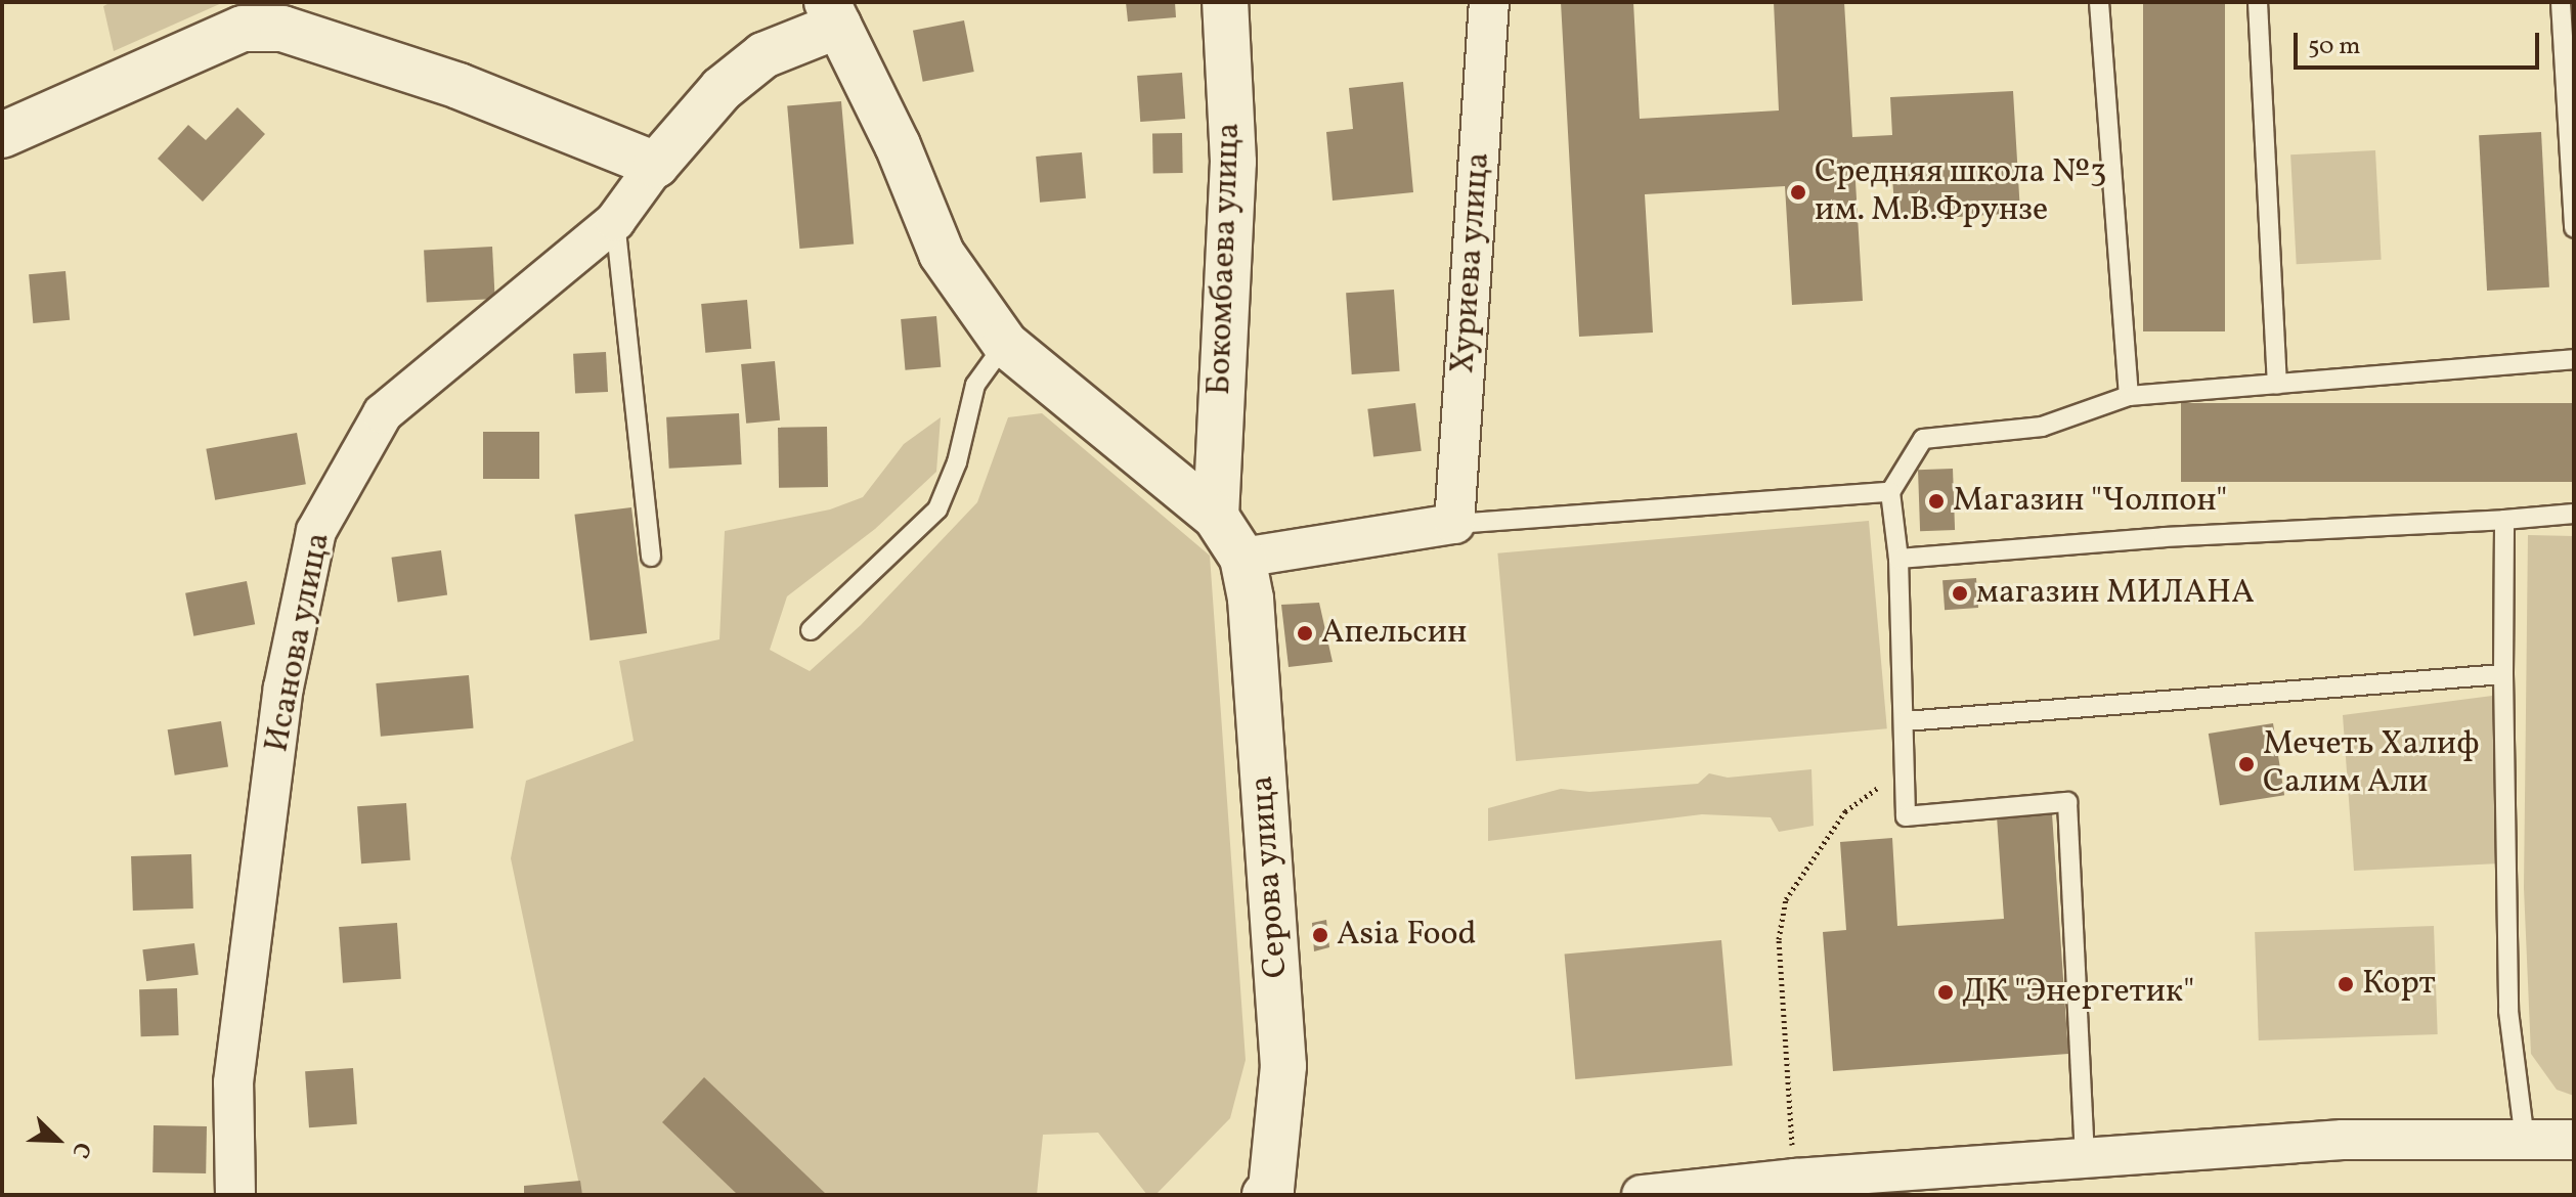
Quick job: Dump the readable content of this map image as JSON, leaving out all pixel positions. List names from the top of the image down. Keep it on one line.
{"streets":{"street":["Бокомбаева улица","Хуриева улица","Исанова улица","Серова улица"]},"crossings":[["Бокомбаева улица","Серова улица"],["Исанова улица","Серова улица"]],"places":["Средняя школа №3 им. М.В.Фрунзе","Магазин \"Чолпон\"","магазин МИЛАНА","Апельсин","Мечеть Халиф Салим Али","Asia Food","Корт","ДК \"Энергетик\""],"scale_bar":"50 m","north":"bottom right"}
